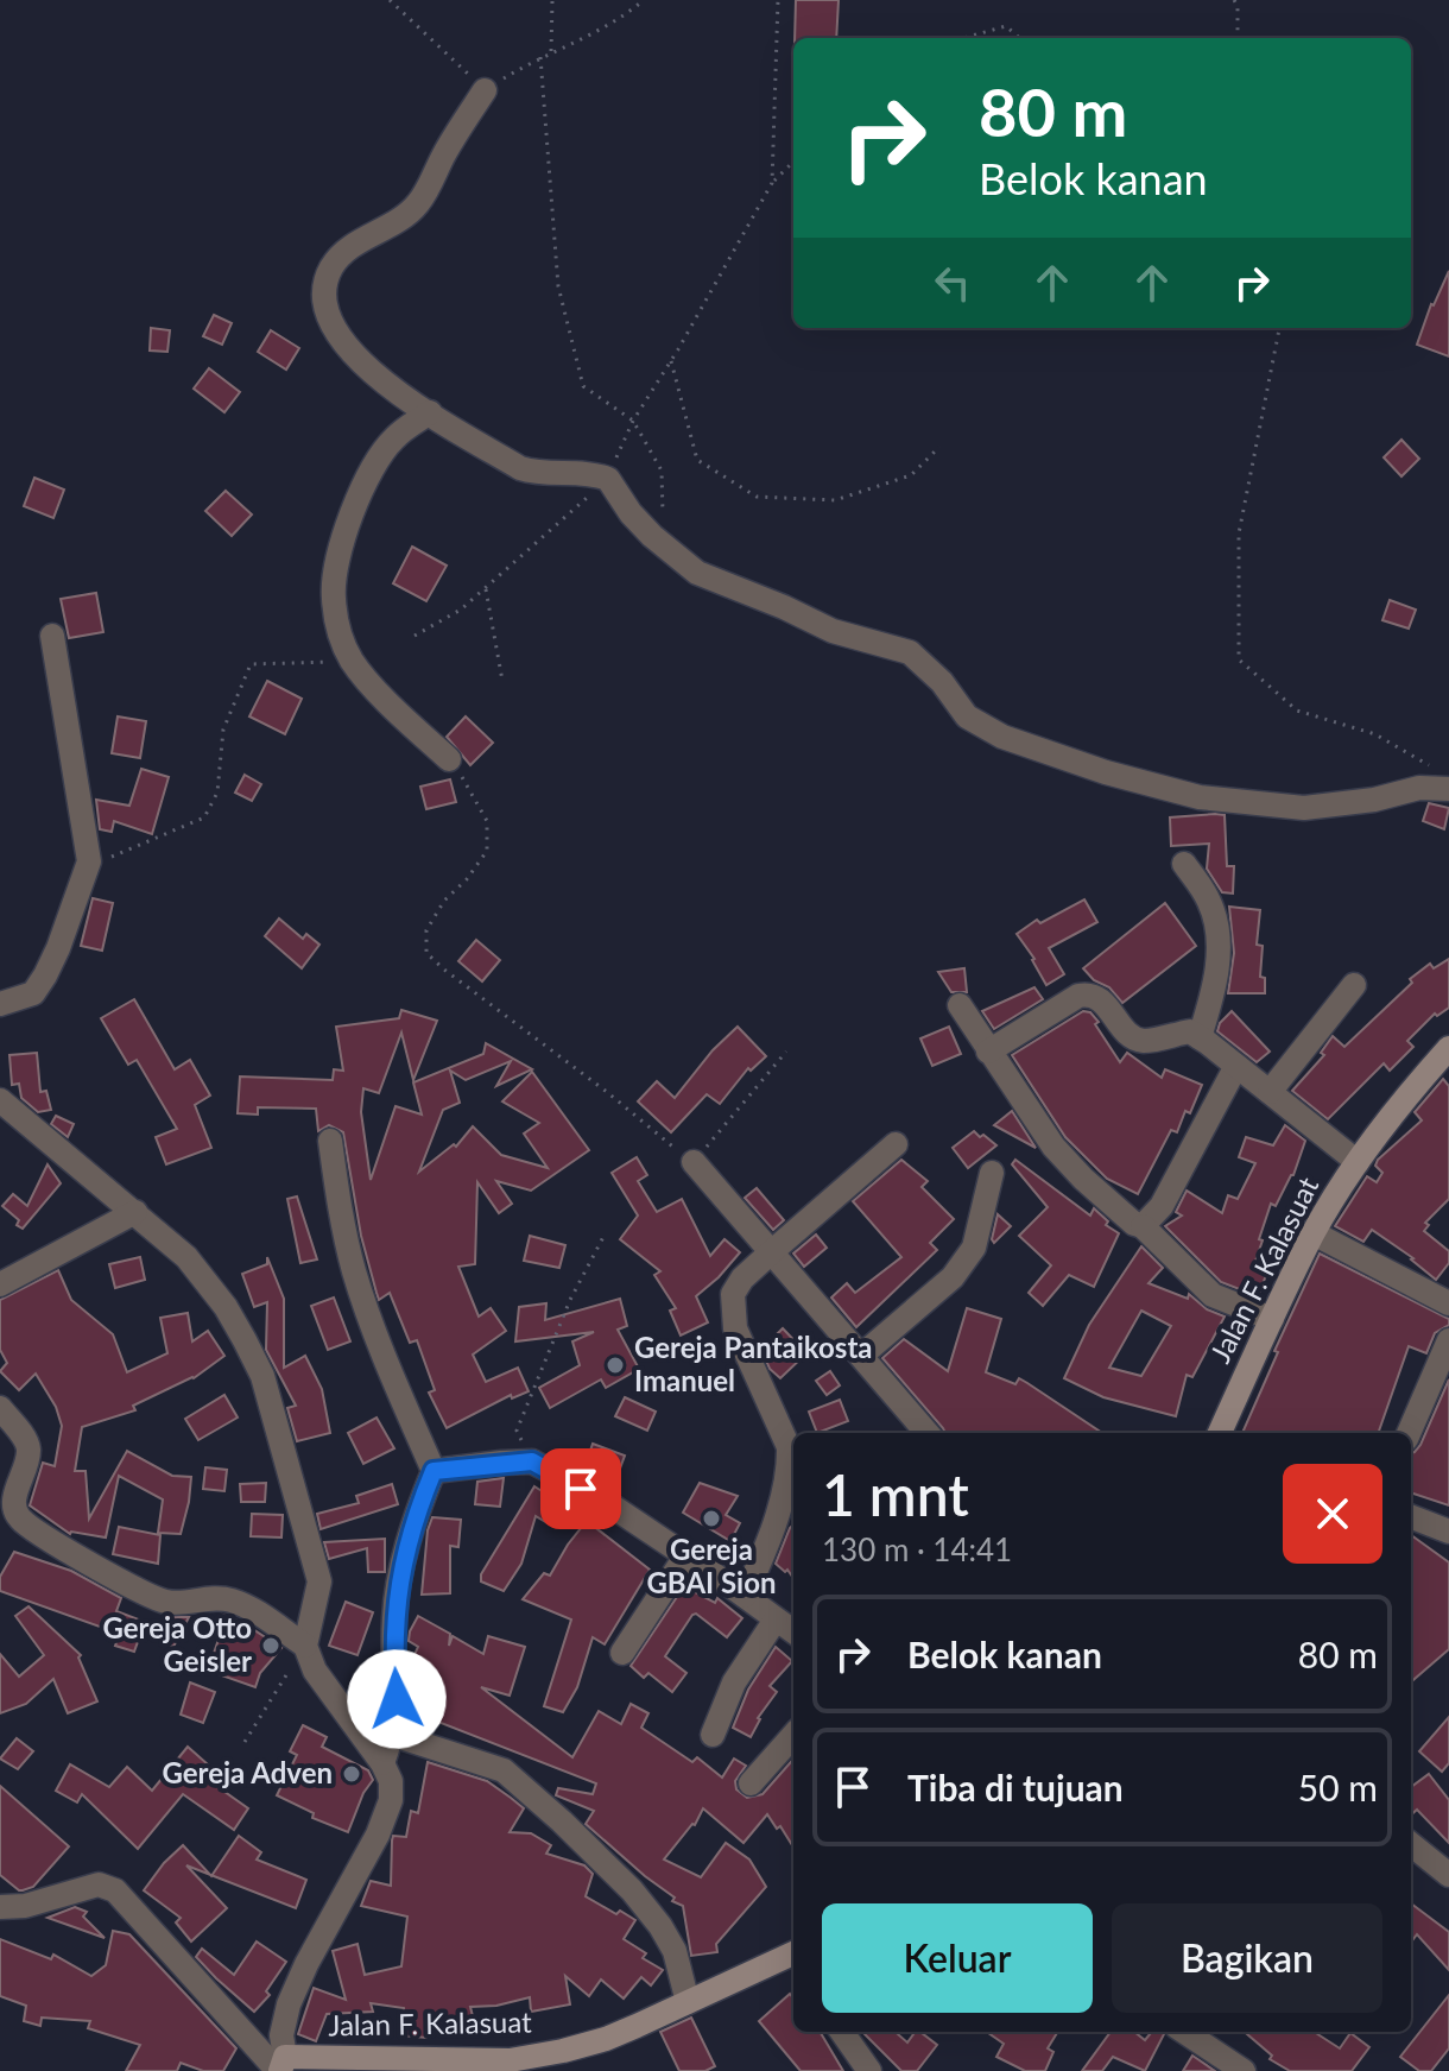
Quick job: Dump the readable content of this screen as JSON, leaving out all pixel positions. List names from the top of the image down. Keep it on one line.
{"streets":{"street":["Jalan F. Kalasuat"]},"places":["Gereja Pantaikosta Imanuel","Gereja GBAI Sion","Gereja Otto Geisler","Gereja Adven"],"page":{"turn":["80 m","Belok kanan"],"heading":["1 mnt","130 m · 14:41"],"list":[{"name":"Belok kanan","value":"80 m"},{"name":"Tiba di tujuan","value":"50 m"}],"buttons":["Keluar","Bagikan"]}}
